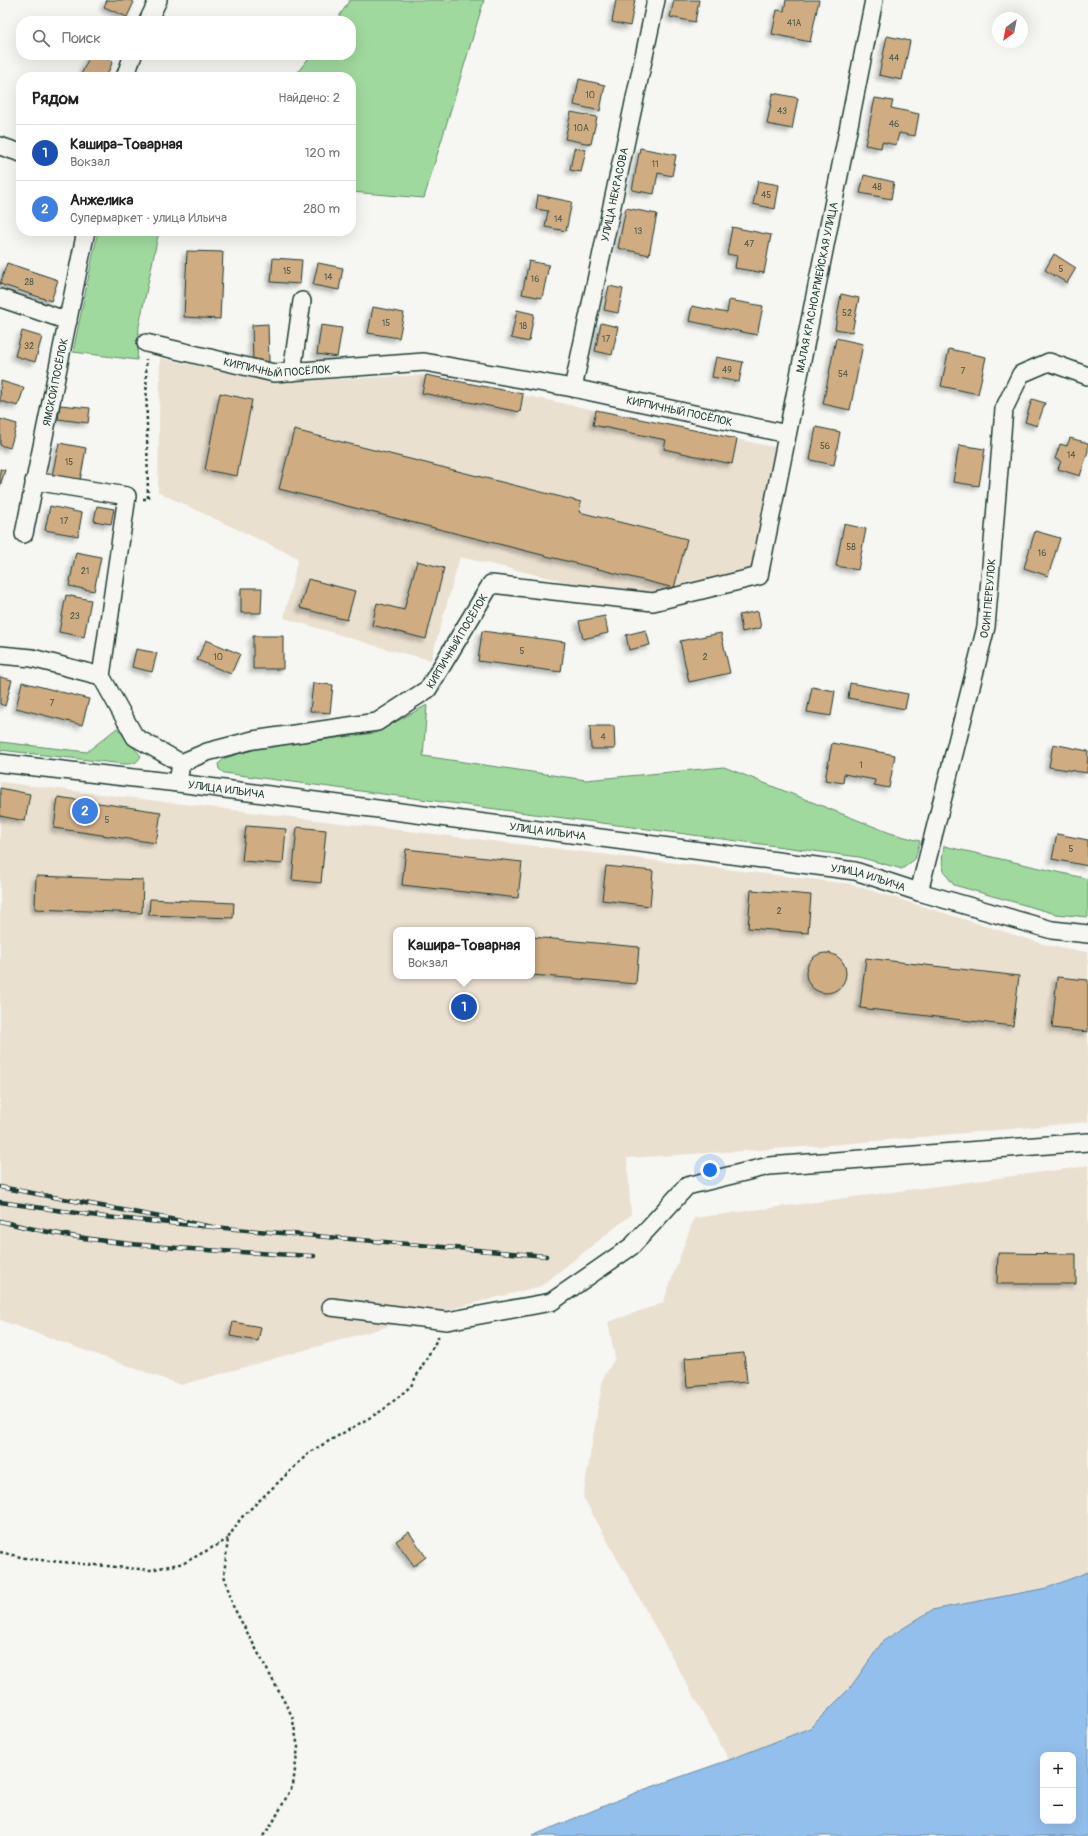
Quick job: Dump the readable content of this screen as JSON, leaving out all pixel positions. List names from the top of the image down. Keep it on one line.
{"streets":{"street":["УЛИЦА НЕКРАСОВА","МАЛАЯ КРАСНОАРМЕЙСКАЯ УЛИЦА","КИРПИЧНЫЙ ПОСЁЛОК","ЯМСКОЙ ПОСЁЛОК","ОСИН ПЕРЕУЛОК","УЛИЦА ИЛЬИЧА"]},"crossings":[["УЛИЦА НЕКРАСОВА","КИРПИЧНЫЙ ПОСЁЛОК"],["МАЛАЯ КРАСНОАРМЕЙСКАЯ УЛИЦА","КИРПИЧНЫЙ ПОСЁЛОК"],["ОСИН ПЕРЕУЛОК","УЛИЦА ИЛЬИЧА"]],"house_numbers":["41А","44","10","43","46","10А","11","48","45","14","13","47","5","15","14","16","28","52","15","18","17","32","49","7","54","56","14","15","17","58","16","21","23","5","10","2","7","4","1","5","5","2"],"north":"bottom left","page":{"search":"Поиск","heading":["Рядом","Найдено: 2"],"list":[{"mark":"1","name":"Кашира-Товарная","note":"Вокзал","value":"120 m"},{"mark":"2","name":"Анжелика","note":"Супермаркет · улица Ильича","value":"280 m"}],"pins":["2","1"],"popup":["Кашира-Товарная","Вокзал"],"map_buttons":["+","−"]}}
